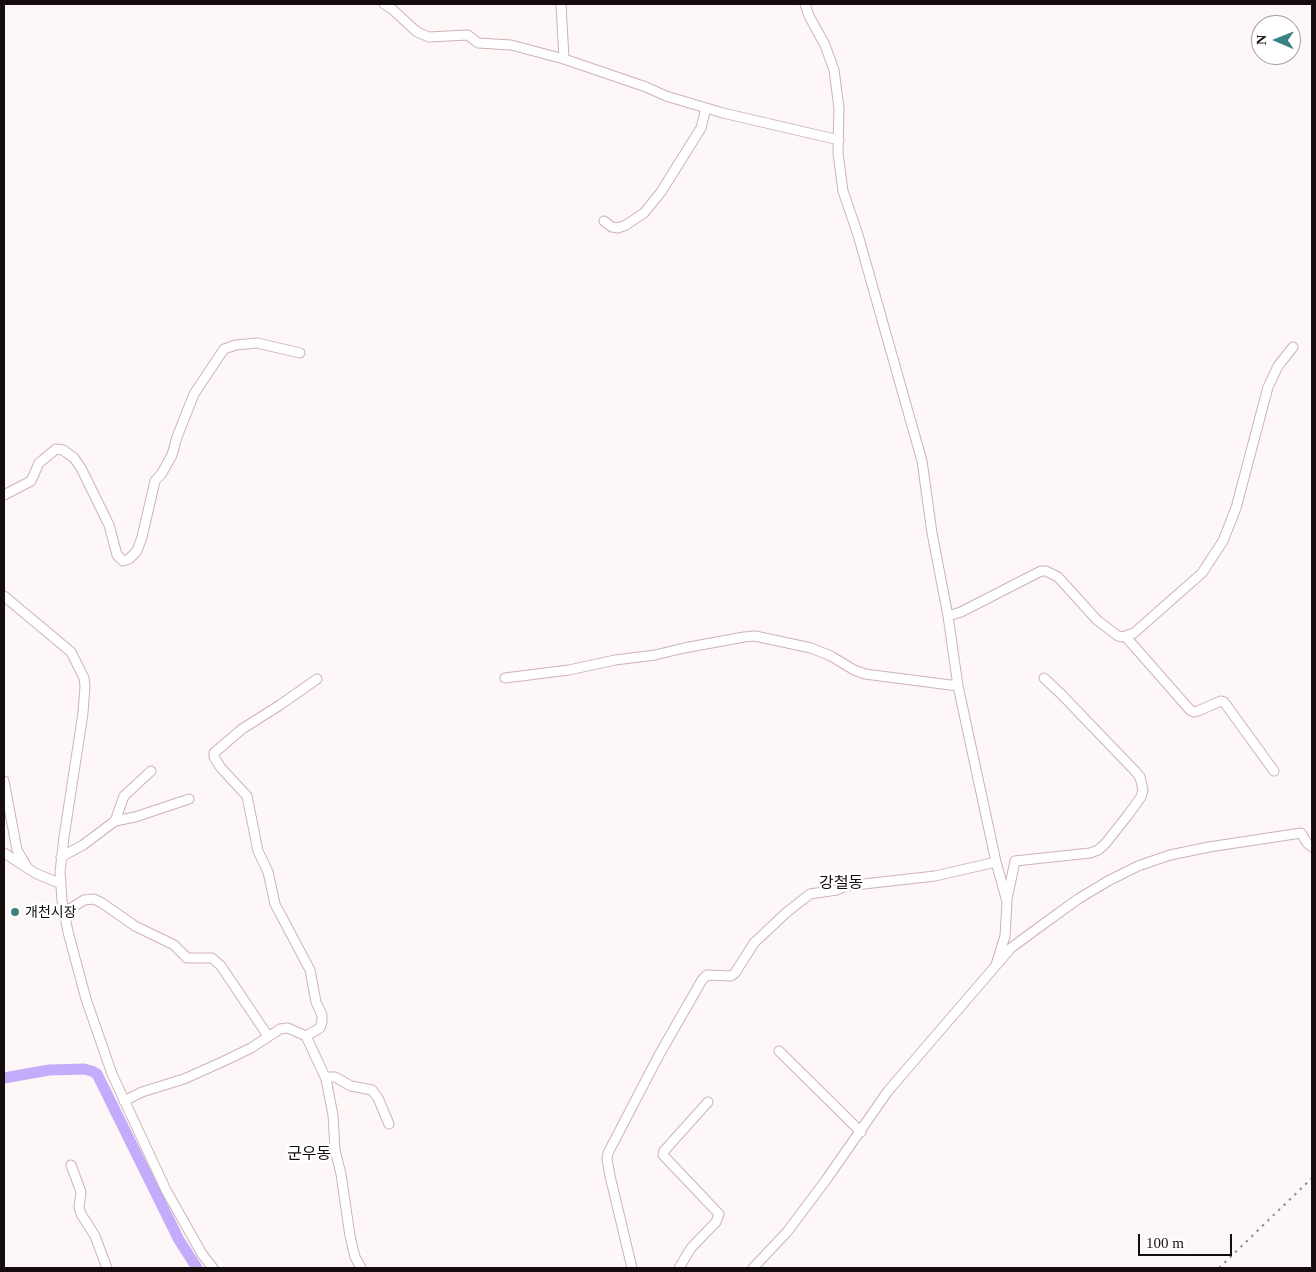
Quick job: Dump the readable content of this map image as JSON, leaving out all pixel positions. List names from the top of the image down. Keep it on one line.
{"districts":["강철동","군우동"],"places":["개천시장"],"scale_bar":"100 m","north":"left"}
